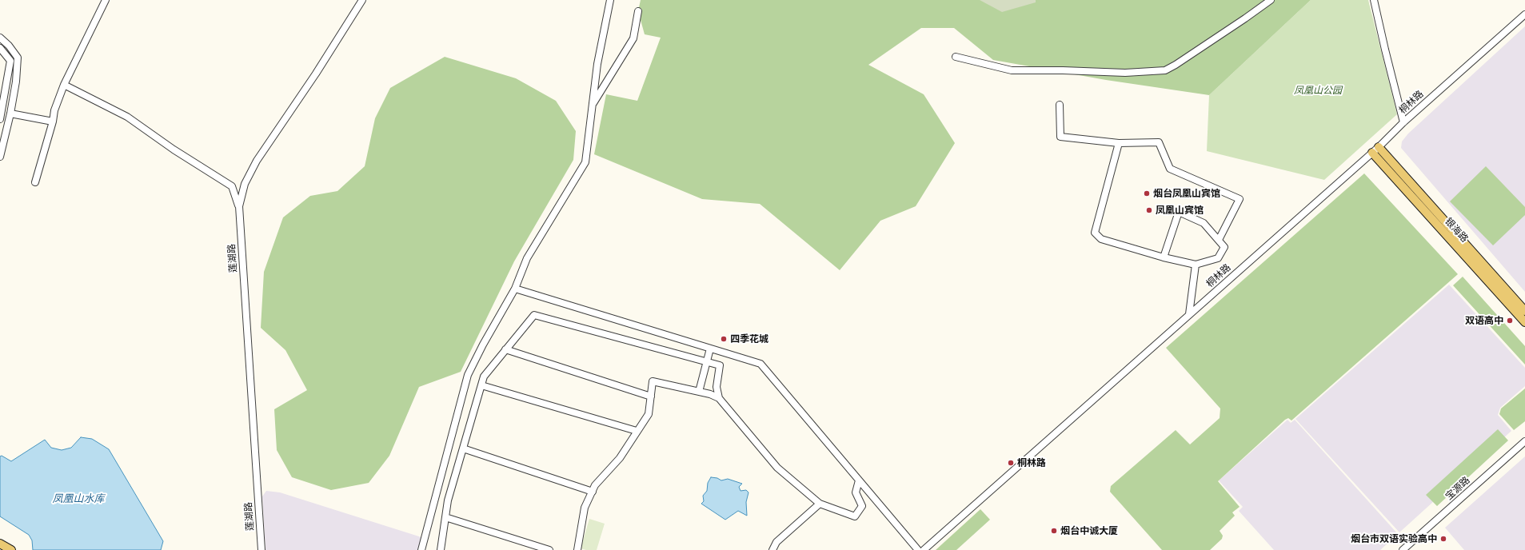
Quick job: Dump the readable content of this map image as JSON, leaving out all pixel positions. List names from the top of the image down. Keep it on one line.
{"streets":{"main road":["银海路"],"street":["桐林路","莲湖路","宝源路"]},"crossings":[["桐林路","银海路"]],"water":["凤凰山水库"],"parks":["凤凰山公园"],"places":["烟台凤凰山宾馆","凤凰山宾馆","双语高中","四季花城","桐林路","烟台中诚大厦","烟台市双语实验高中"]}
